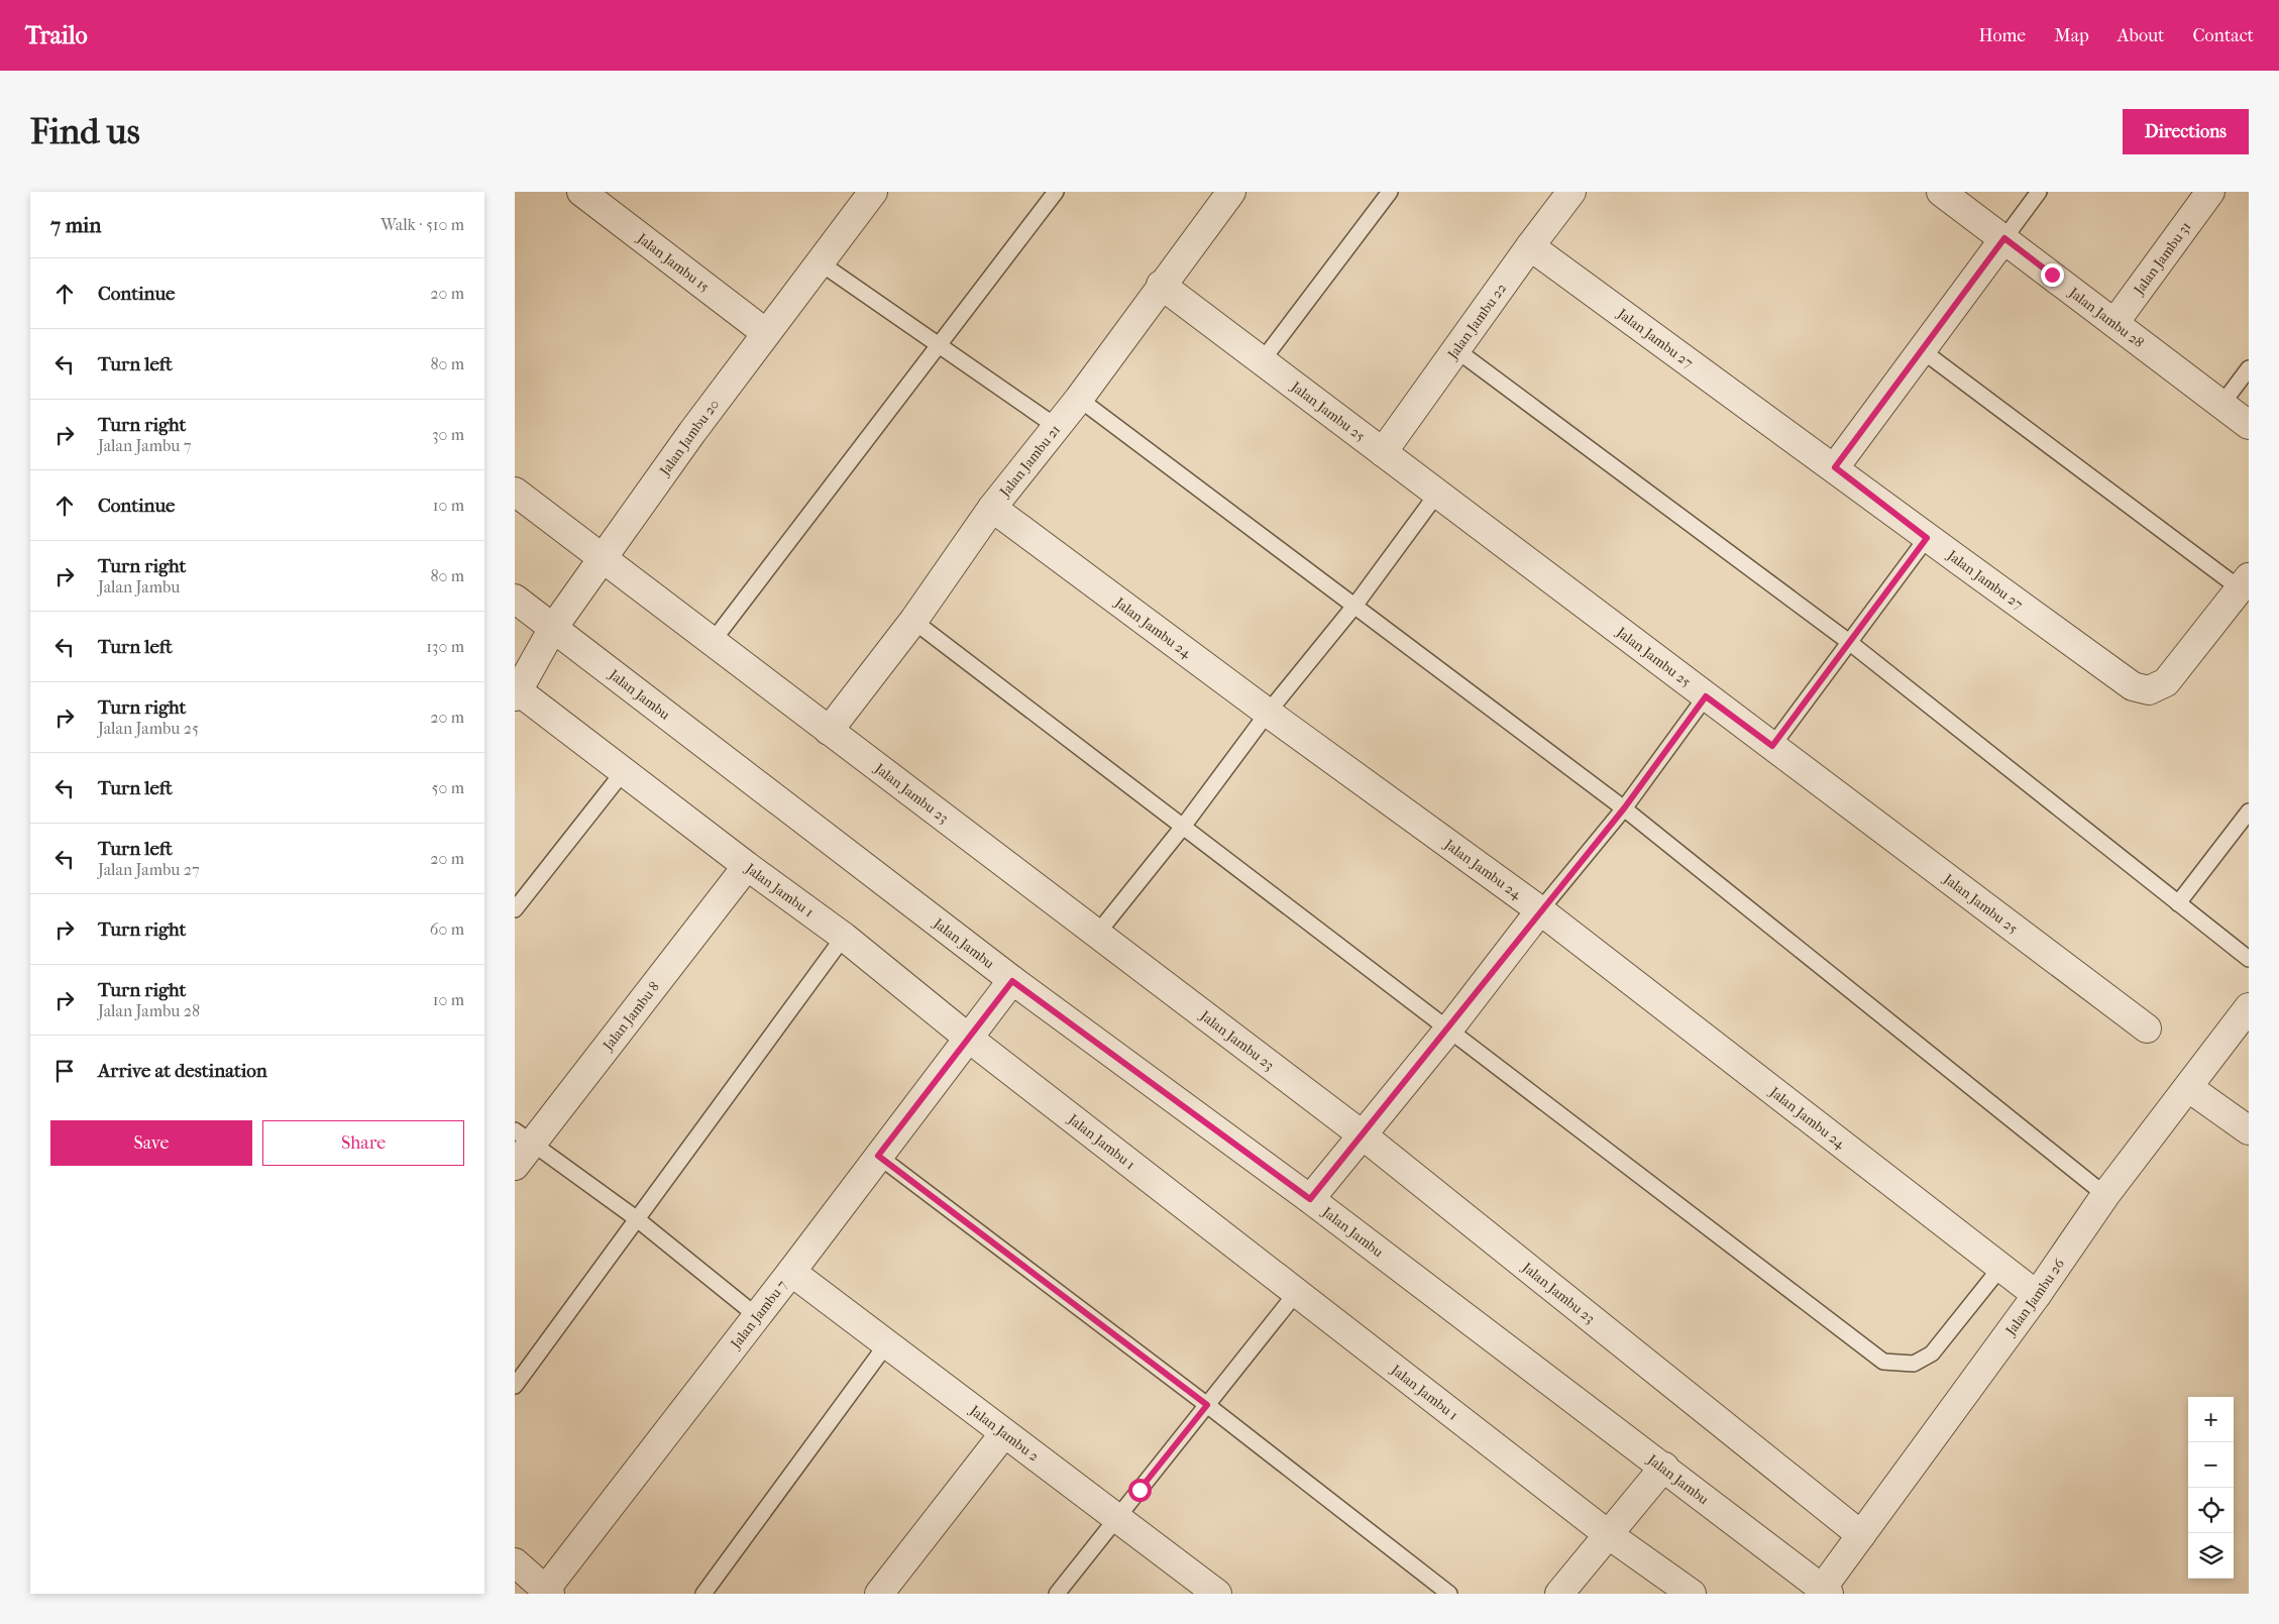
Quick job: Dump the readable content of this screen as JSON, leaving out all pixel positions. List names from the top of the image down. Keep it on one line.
{"streets":{"street":["Jalan Jambu 31","Jalan Jambu 15","Jalan Jambu 28","Jalan Jambu 22","Jalan Jambu 27","Jalan Jambu 25","Jalan Jambu 20","Jalan Jambu 21","Jalan Jambu 24","Jalan Jambu","Jalan Jambu 23","Jalan Jambu 1","Jalan Jambu 8","Jalan Jambu 26","Jalan Jambu 7","Jalan Jambu 2"]},"crossings":[["Jalan Jambu 31","Jalan Jambu 28"],["Jalan Jambu 15","Jalan Jambu 20"],["Jalan Jambu 22","Jalan Jambu 27"],["Jalan Jambu 22","Jalan Jambu 25"],["Jalan Jambu 25","Jalan Jambu 21"],["Jalan Jambu 20","Jalan Jambu"],["Jalan Jambu 20","Jalan Jambu 23"],["Jalan Jambu 20","Jalan Jambu 1"],["Jalan Jambu 21","Jalan Jambu 24"],["Jalan Jambu 21","Jalan Jambu 23"],["Jalan Jambu 24","Jalan Jambu 26"],["Jalan Jambu","Jalan Jambu 26"],["Jalan Jambu","Jalan Jambu 7"],["Jalan Jambu 23","Jalan Jambu 26"],["Jalan Jambu 1","Jalan Jambu 8"],["Jalan Jambu 1","Jalan Jambu 7"],["Jalan Jambu 7","Jalan Jambu 2"]],"page":{"header":"Trailo","nav":["Home","Map","About","Contact"],"buttons":["Directions",["Save","Share"]],"title":"Find us","heading":["7 min","Walk · 510 m"],"list":[["Continue","20 m"],["Turn left","80 m"],["Turn right","Jalan Jambu 7","30 m"],["Continue","10 m"],["Turn right","Jalan Jambu","80 m"],["Turn left","130 m"],["Turn right","Jalan Jambu 25","20 m"],["Turn left","50 m"],["Turn left","Jalan Jambu 27","20 m"],["Turn right","60 m"],["Turn right","Jalan Jambu 28","10 m"],"Arrive at destination"],"map_buttons":["+","−"]}}
